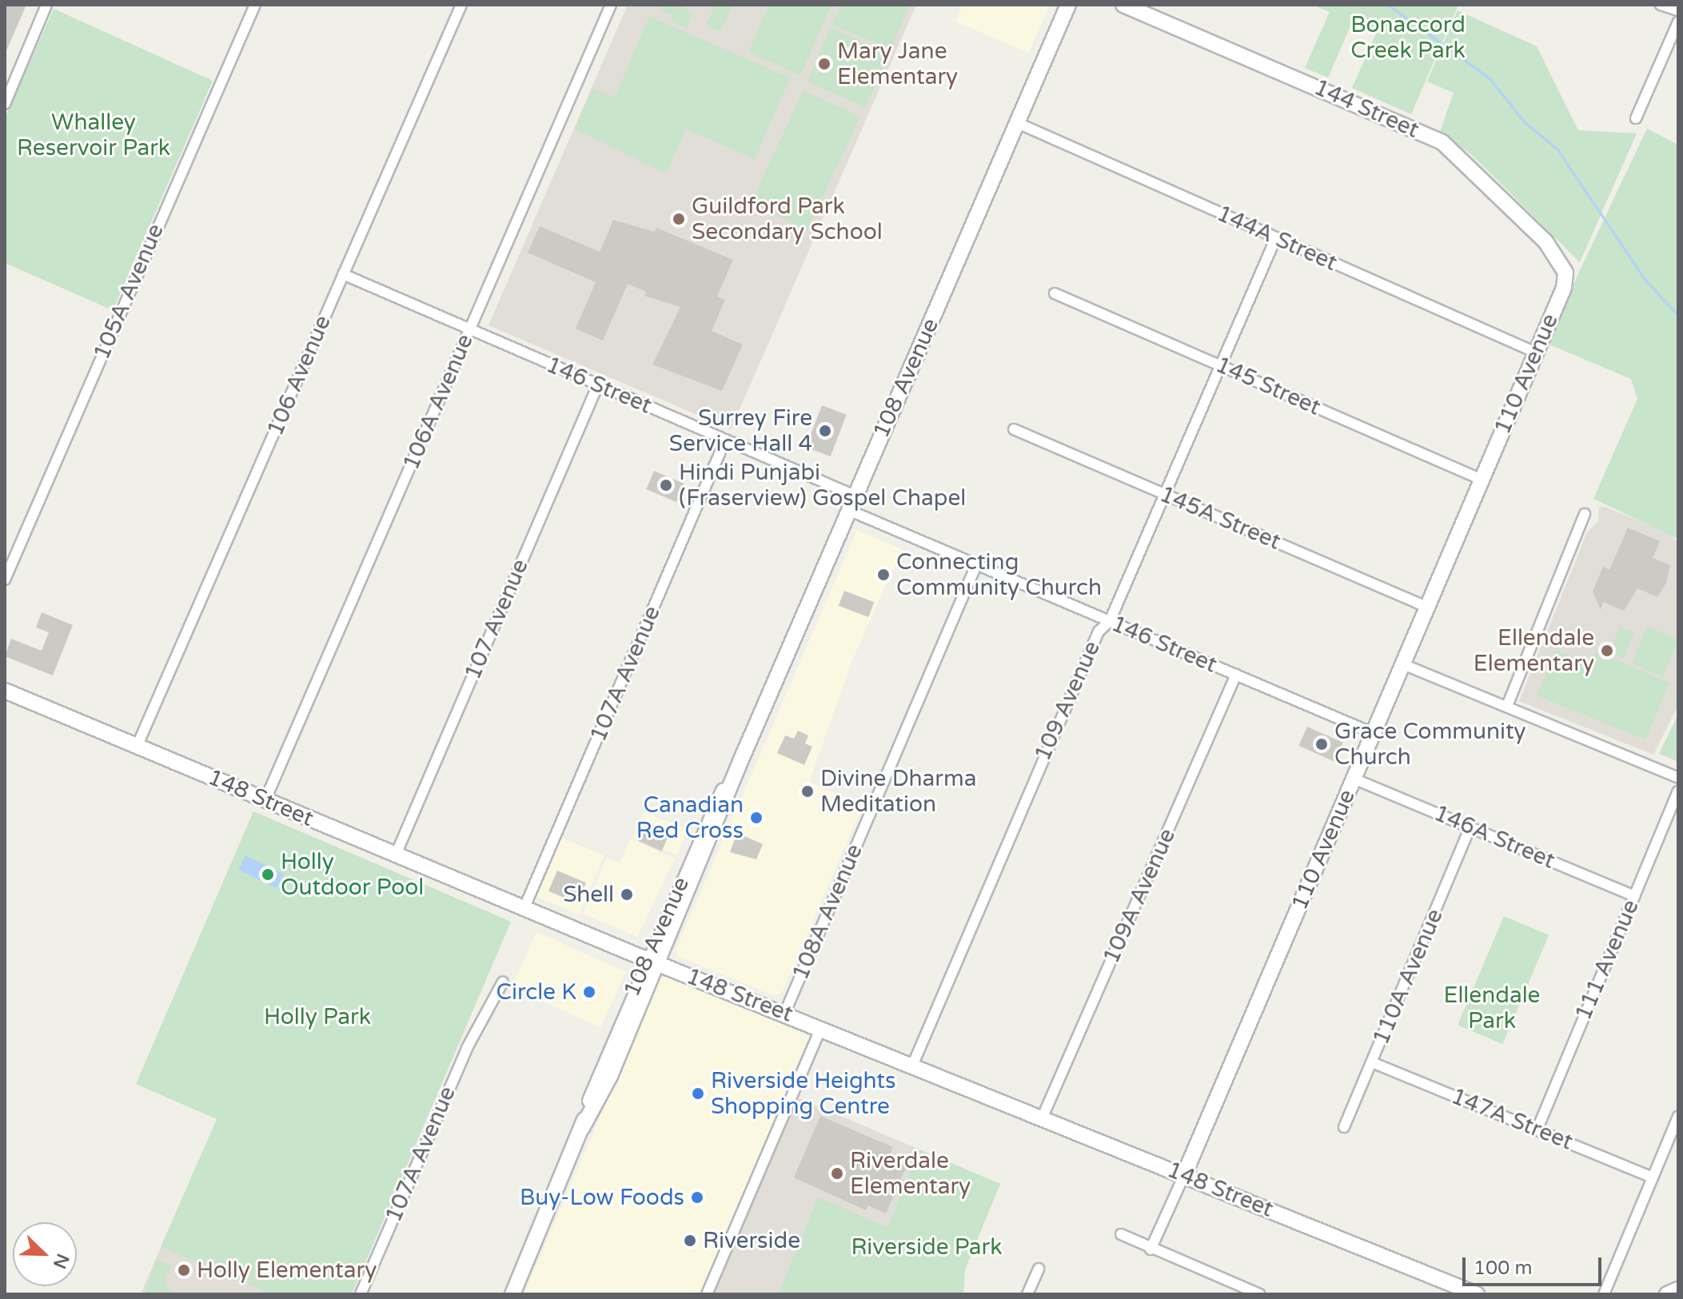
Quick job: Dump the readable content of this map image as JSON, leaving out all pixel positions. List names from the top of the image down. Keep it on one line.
{"streets":{"street":["144 Street","144A Street","105A Avenue","110 Avenue","106 Avenue","108 Avenue","146 Street","145 Street","106A Avenue","145A Street","107 Avenue","107A Avenue","109 Avenue","148 Street","146A Street","109A Avenue","108A Avenue","111 Avenue","110A Avenue","147A Street"]},"crossings":[["144 Street","110 Avenue"],["144A Street","110 Avenue"],["144A Street","108 Avenue"],["144A Street","109 Avenue"],["110 Avenue","146 Street"],["110 Avenue","145 Street"],["110 Avenue","145A Street"],["110 Avenue","148 Street"],["110 Avenue","146A Street"],["106 Avenue","146 Street"],["106 Avenue","148 Street"],["108 Avenue","146 Street"],["108 Avenue","148 Street"],["146 Street","106A Avenue"],["146 Street","107 Avenue"],["146 Street","107A Avenue"],["146 Street","109 Avenue"],["146 Street","109A Avenue"],["146 Street","108A Avenue"],["145 Street","109 Avenue"],["106A Avenue","148 Street"],["145A Street","109 Avenue"],["107 Avenue","148 Street"],["107A Avenue","148 Street"],["109 Avenue","148 Street"],["148 Street","109A Avenue"],["148 Street","108A Avenue"],["146A Street","111 Avenue"],["146A Street","110A Avenue"],["111 Avenue","147A Street"],["110A Avenue","147A Street"]],"parks":["Bonaccord Creek Park","Whalley Reservoir Park","Ellendale Park","Holly Park","Riverside Park"],"places":["Mary Jane Elementary","Guildford Park Secondary School","Surrey Fire Service Hall 4","Hindi Punjabi (Fraserview) Gospel Chapel","Connecting Community Church","Ellendale Elementary","Grace Community Church","Divine Dharma Meditation","Canadian Red Cross","Holly Outdoor Pool","Shell","Circle K","Riverside Heights Shopping Centre","Riverdale Elementary","Buy-Low Foods","Riverside","Holly Elementary"],"scale_bar":"100 m","north":"bottom right"}
